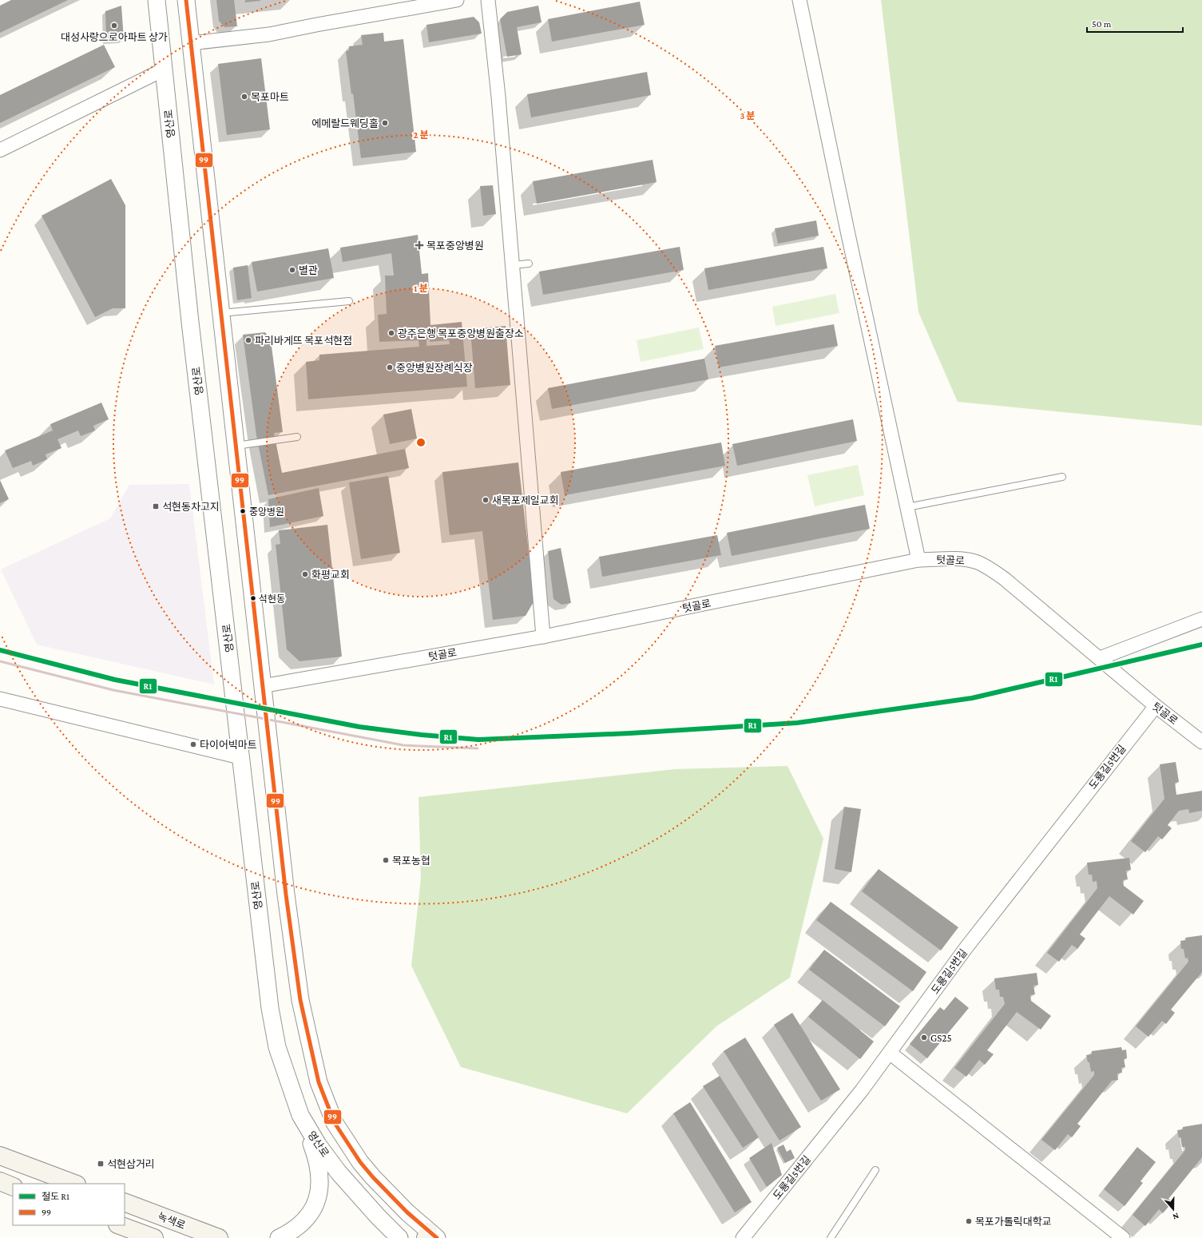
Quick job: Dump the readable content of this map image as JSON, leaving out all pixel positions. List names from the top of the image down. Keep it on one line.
{"streets":{"main road":["녹색로"],"street":["영산로","텃골로","도룡길5번길"]},"crossings":[["텃골로","도룡길5번길"]],"places":{"other":["대성사랑으로아파트 상가","목포마트","에메랄드웨딩홀","별관","광주은행 목포중앙병원출장소","파리바게뜨 목포석현점","중앙병원장례식장","새목포제일교회","중앙병원","화평교회","석현동","타이어빅마트","목포농협","GS25","목포가톨릭대학교"],"health":["목포중앙병원"],"transit":["석현동차고지","석현삼거리"]},"lines":["transit line 99","rail line R1"],"legend":["철도 R1","99"],"scale_bar":"50 m","north":"bottom","rings":["3 분","2 분","1 분"]}
